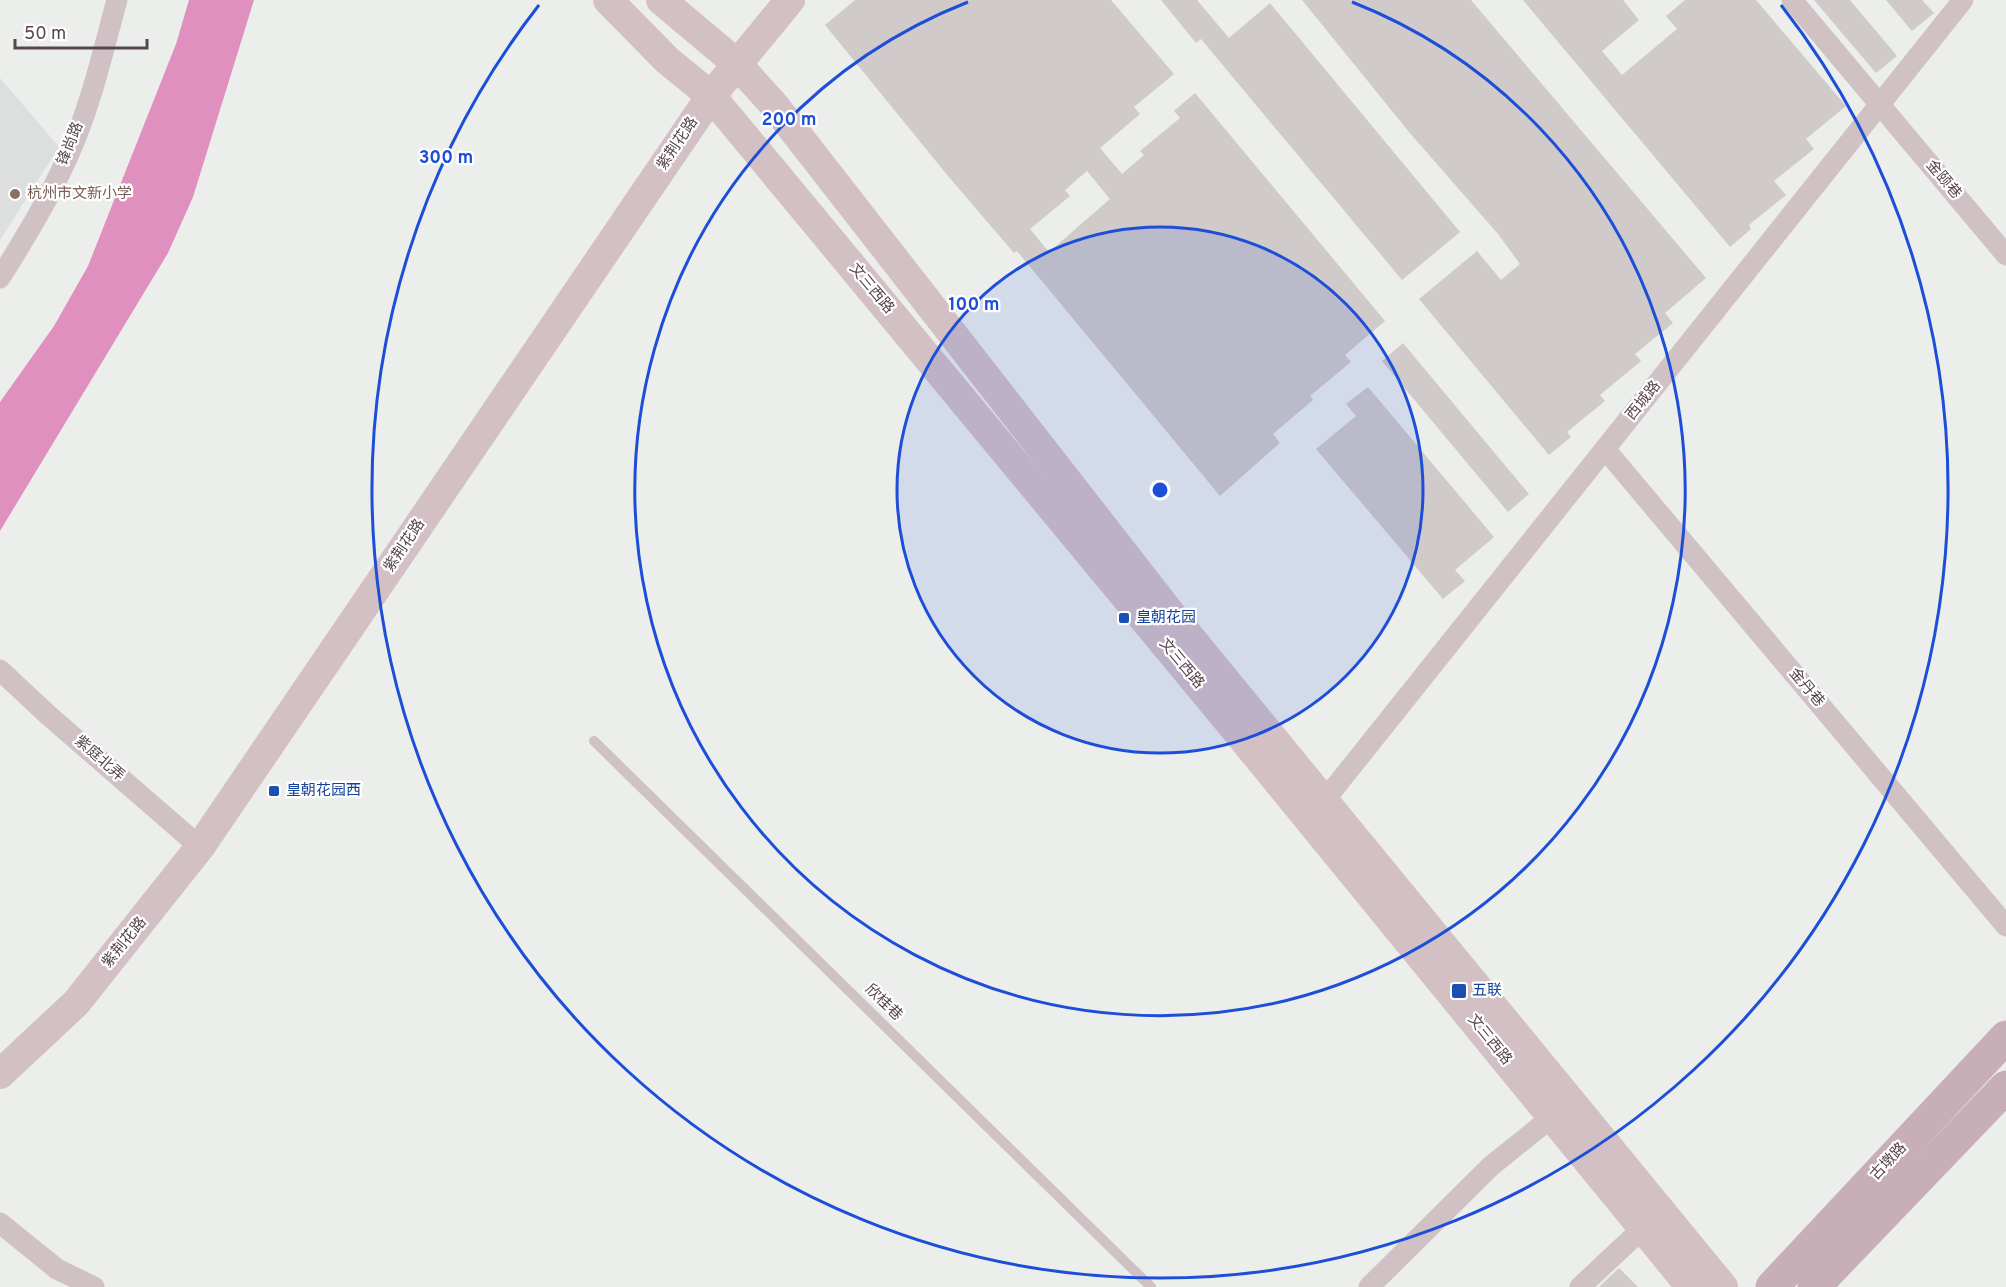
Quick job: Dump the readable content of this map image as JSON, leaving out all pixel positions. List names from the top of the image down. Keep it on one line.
{"streets":{"main road":["紫荆花路","文三西路","古墩路"],"street":["锋尚路","金颐巷","西城路","金丹巷","紫庭北弄"],"lane":["欣桂巷"]},"crossings":[["紫荆花路","文三西路"],["紫荆花路","紫庭北弄"],["金颐巷","西城路"],["文三西路","西城路"],["西城路","金丹巷"]],"places":{"other":["杭州市文新小学"],"transit":["皇朝花园","皇朝花园西","五联"]},"scale_bar":"50 m","rings":["200 m","300 m","100 m"]}
